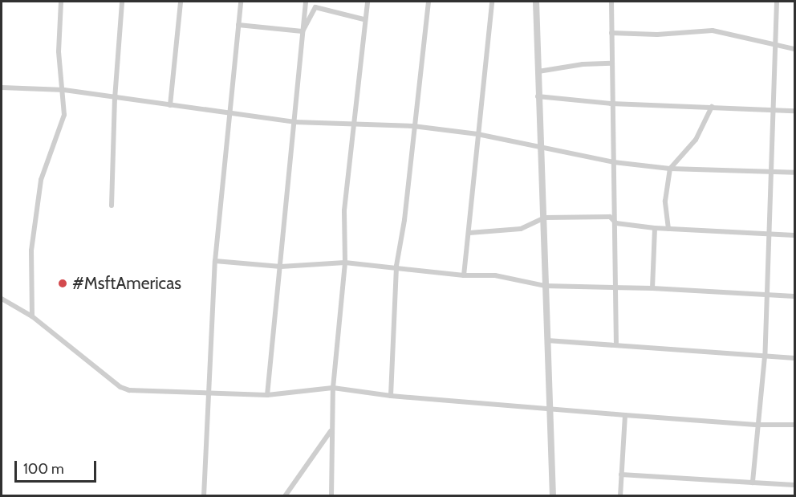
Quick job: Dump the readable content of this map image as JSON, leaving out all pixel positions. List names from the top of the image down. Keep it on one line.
{"places":["#MsftAmericas"],"scale_bar":"100 m"}
